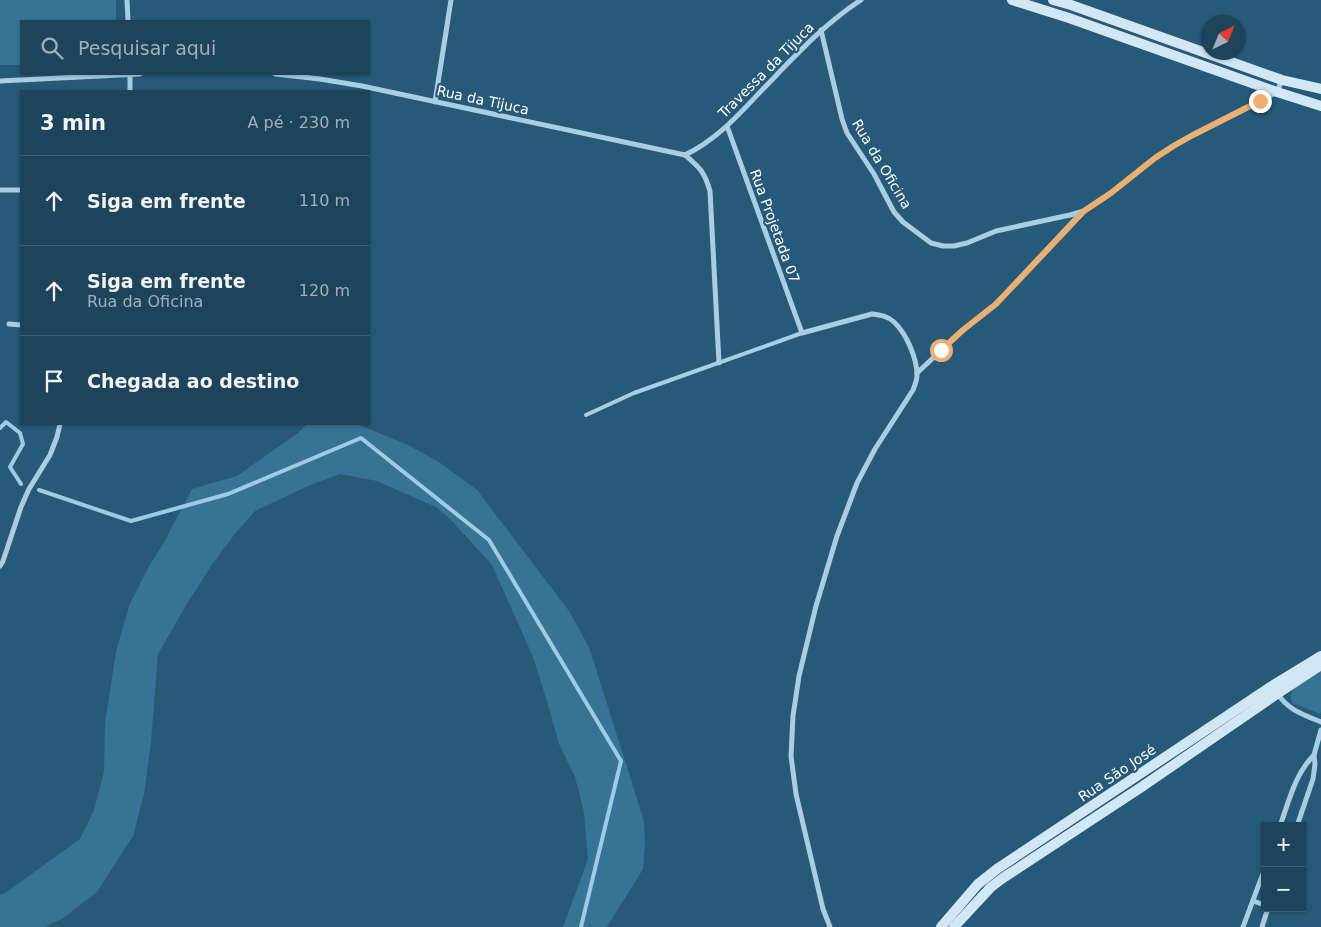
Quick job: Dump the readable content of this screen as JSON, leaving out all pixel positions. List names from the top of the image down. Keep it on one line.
{"streets":{"street":["Travessa da Tijuca","Rua da Tijuca","Rua da Oficina","Rua Projetada 07","Rua São José"]},"crossings":[["Travessa da Tijuca","Rua da Tijuca"],["Travessa da Tijuca","Rua da Oficina"],["Travessa da Tijuca","Rua Projetada 07"]],"north":"top right","page":{"search":"Pesquisar aqui","heading":["3 min","A pé · 230 m"],"list":[["Siga em frente","110 m"],["Siga em frente","Rua da Oficina","120 m"],"Chegada ao destino"],"map_buttons":["+","−"]}}
